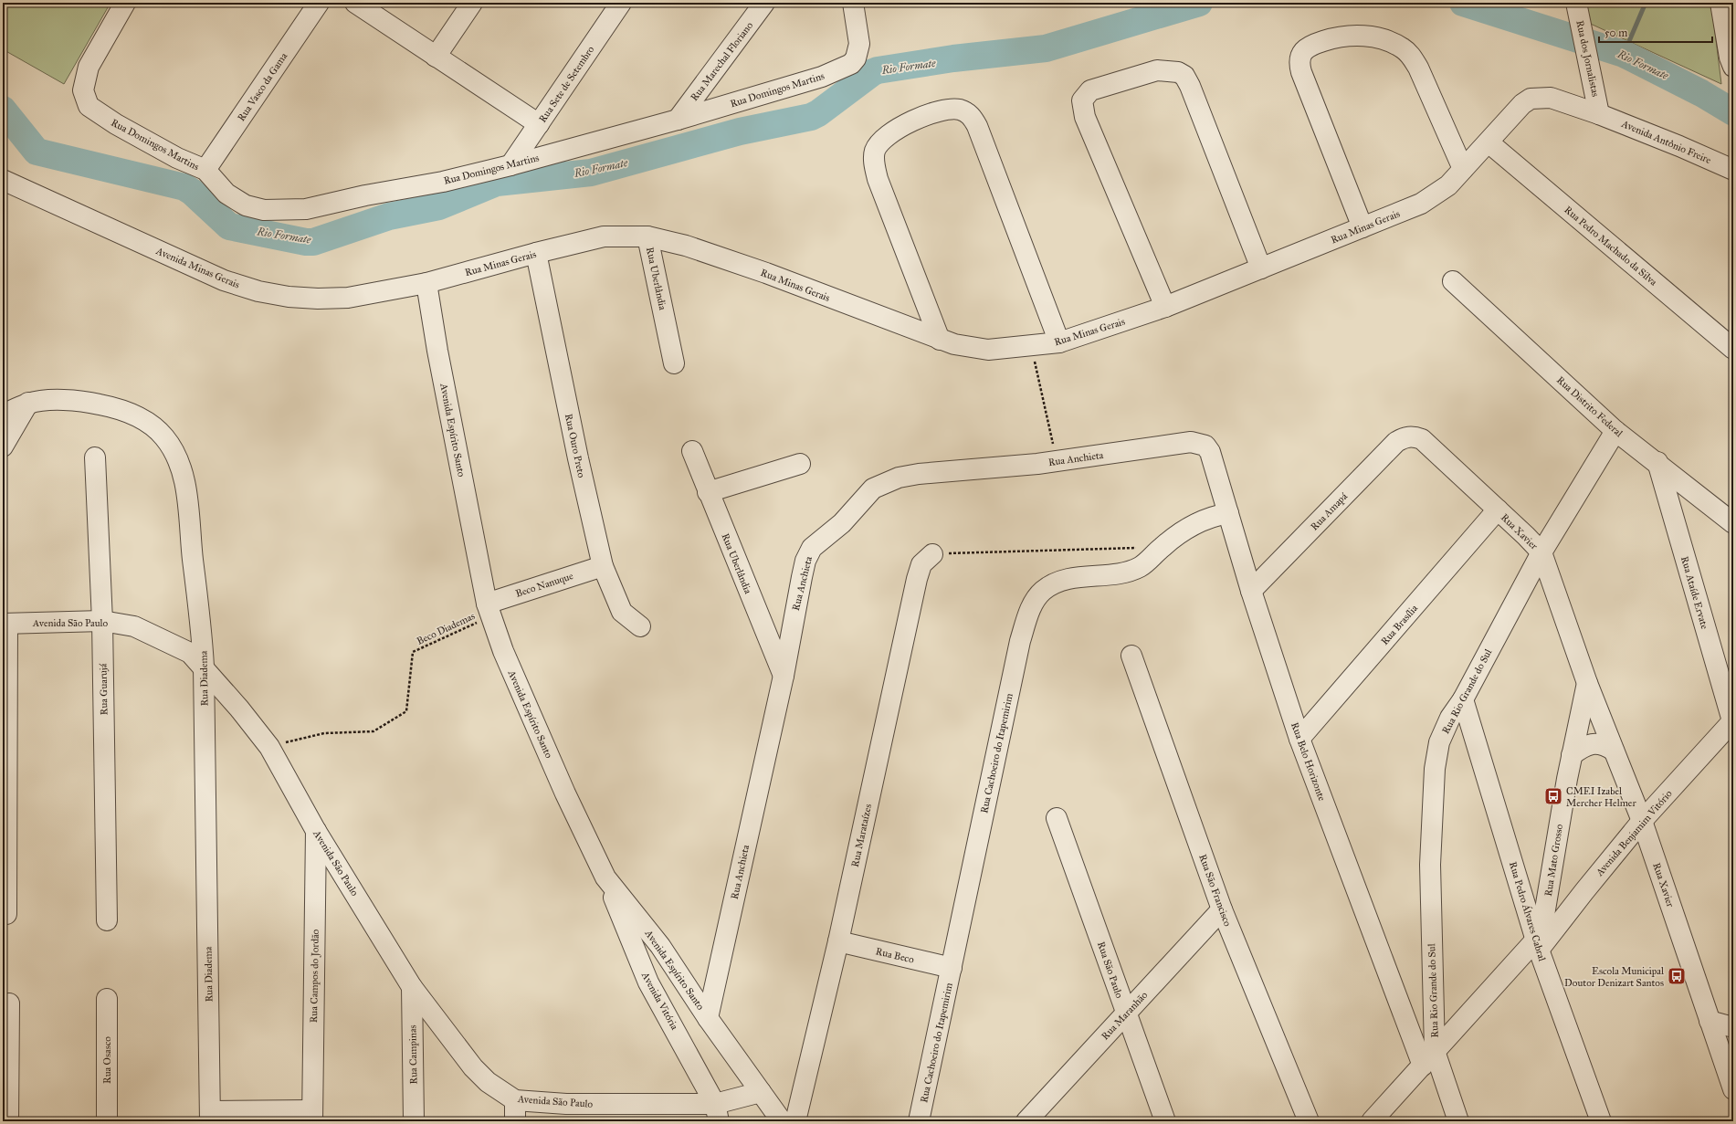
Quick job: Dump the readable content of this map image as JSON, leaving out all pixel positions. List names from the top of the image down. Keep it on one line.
{"streets":{"street":["Rua dos Jornalistas","Rua Marechal Floriano","Rua Sete de Setembro","Rua Vasco da Gama","Rua Domingos Martins","Avenida Antônio Freire","Rua Minas Gerais","Rua Pedro Machado da Silva","Avenida Minas Gerais","Rua Uberlândia","Rua Distrito Federal","Avenida Espírito Santo","Rua Ouro Preto","Rua Anchieta","Rua Amapá","Rua Xavier","Beco Nanuque","Rua Ataíde Ervate","Avenida São Paulo","Rua Brasília","Rua Diadema","Rua Guarujá","Rua Rio Grande do Sul","Rua Cachoeiro do Itapemirim","Rua Belo Horizonte","Avenida Benjamim Vitório","Rua Marataízes","Rua Mato Grosso","Rua São Francisco","Rua Pedro Álvares Cabral","Rua Beco","Rua São Paulo","Rua Campos do Jordão","Avenida Vitória","Rua Maranhão","Rua Campinas","Rua Osasco"],"path":["Beco Diademas"]},"crossings":[["Rua dos Jornalistas","Avenida Antônio Freire"],["Rua dos Jornalistas","Rua Minas Gerais"],["Rua Marechal Floriano","Rua Domingos Martins"],["Rua Sete de Setembro","Rua Domingos Martins"],["Rua Vasco da Gama","Rua Domingos Martins"],["Avenida Antônio Freire","Rua Minas Gerais"],["Rua Minas Gerais","Rua Pedro Machado da Silva"],["Rua Minas Gerais","Avenida Minas Gerais"],["Rua Minas Gerais","Rua Uberlândia"],["Rua Minas Gerais","Avenida Espírito Santo"],["Rua Minas Gerais","Rua Ouro Preto"],["Avenida Minas Gerais","Avenida Espírito Santo"],["Rua Uberlândia","Rua Anchieta"],["Rua Distrito Federal","Rua Ataíde Ervate"],["Rua Distrito Federal","Rua Rio Grande do Sul"],["Avenida Espírito Santo","Rua Anchieta"],["Avenida Espírito Santo","Beco Nanuque"],["Avenida Espírito Santo","Beco Diademas"],["Avenida Espírito Santo","Avenida Vitória"],["Rua Ouro Preto","Beco Nanuque"],["Rua Anchieta","Rua Belo Horizonte"],["Rua Amapá","Rua Xavier"],["Rua Amapá","Rua Belo Horizonte"],["Rua Xavier","Rua Brasília"],["Rua Xavier","Rua Rio Grande do Sul"],["Rua Xavier","Avenida Benjamim Vitório"],["Beco Nanuque","Beco Diademas"],["Rua Ataíde Ervate","Avenida Benjamim Vitório"],["Avenida São Paulo","Beco Diademas"],["Avenida São Paulo","Rua Diadema"],["Avenida São Paulo","Rua Guarujá"],["Avenida São Paulo","Rua Campos do Jordão"],["Avenida São Paulo","Avenida Vitória"],["Avenida São Paulo","Rua Campinas"],["Rua Brasília","Rua Belo Horizonte"],["Rua Rio Grande do Sul","Rua Belo Horizonte"],["Rua Rio Grande do Sul","Avenida Benjamim Vitório"],["Rua Rio Grande do Sul","Rua Pedro Álvares Cabral"],["Rua Cachoeiro do Itapemirim","Rua Belo Horizonte"],["Rua Cachoeiro do Itapemirim","Rua Beco"],["Rua Belo Horizonte","Avenida Benjamim Vitório"],["Avenida Benjamim Vitório","Rua Mato Grosso"],["Avenida Benjamim Vitório","Rua Pedro Álvares Cabral"],["Rua Marataízes","Rua Beco"],["Rua Mato Grosso","Rua Pedro Álvares Cabral"],["Rua São Francisco","Rua Maranhão"],["Rua São Paulo","Rua Maranhão"]],"water":["Rio Formate"],"places":{"bus stop":["CMEI Izabel Mercher Helmer","Escola Municipal Doutor Denizart Santos"]},"scale_bar":"50 m"}
